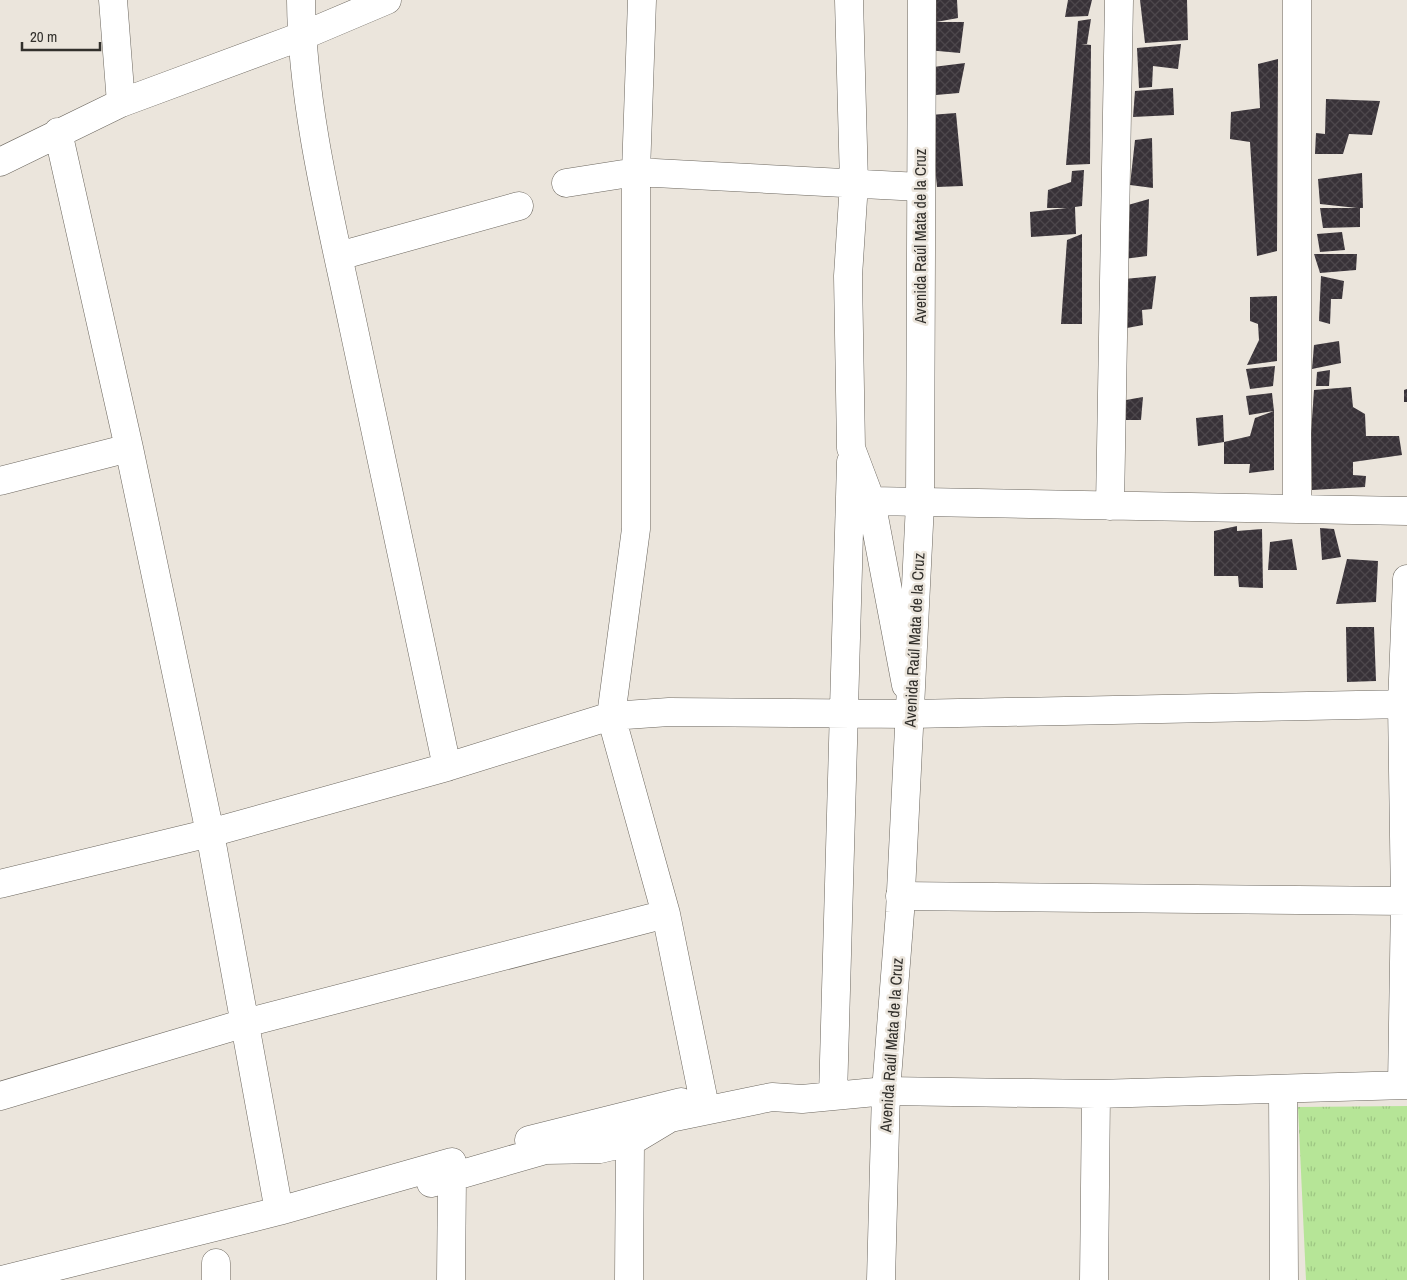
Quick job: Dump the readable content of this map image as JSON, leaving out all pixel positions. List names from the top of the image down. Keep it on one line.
{"streets":{"street":["Avenida Raúl Mata de la Cruz"]},"scale_bar":"20 m"}
